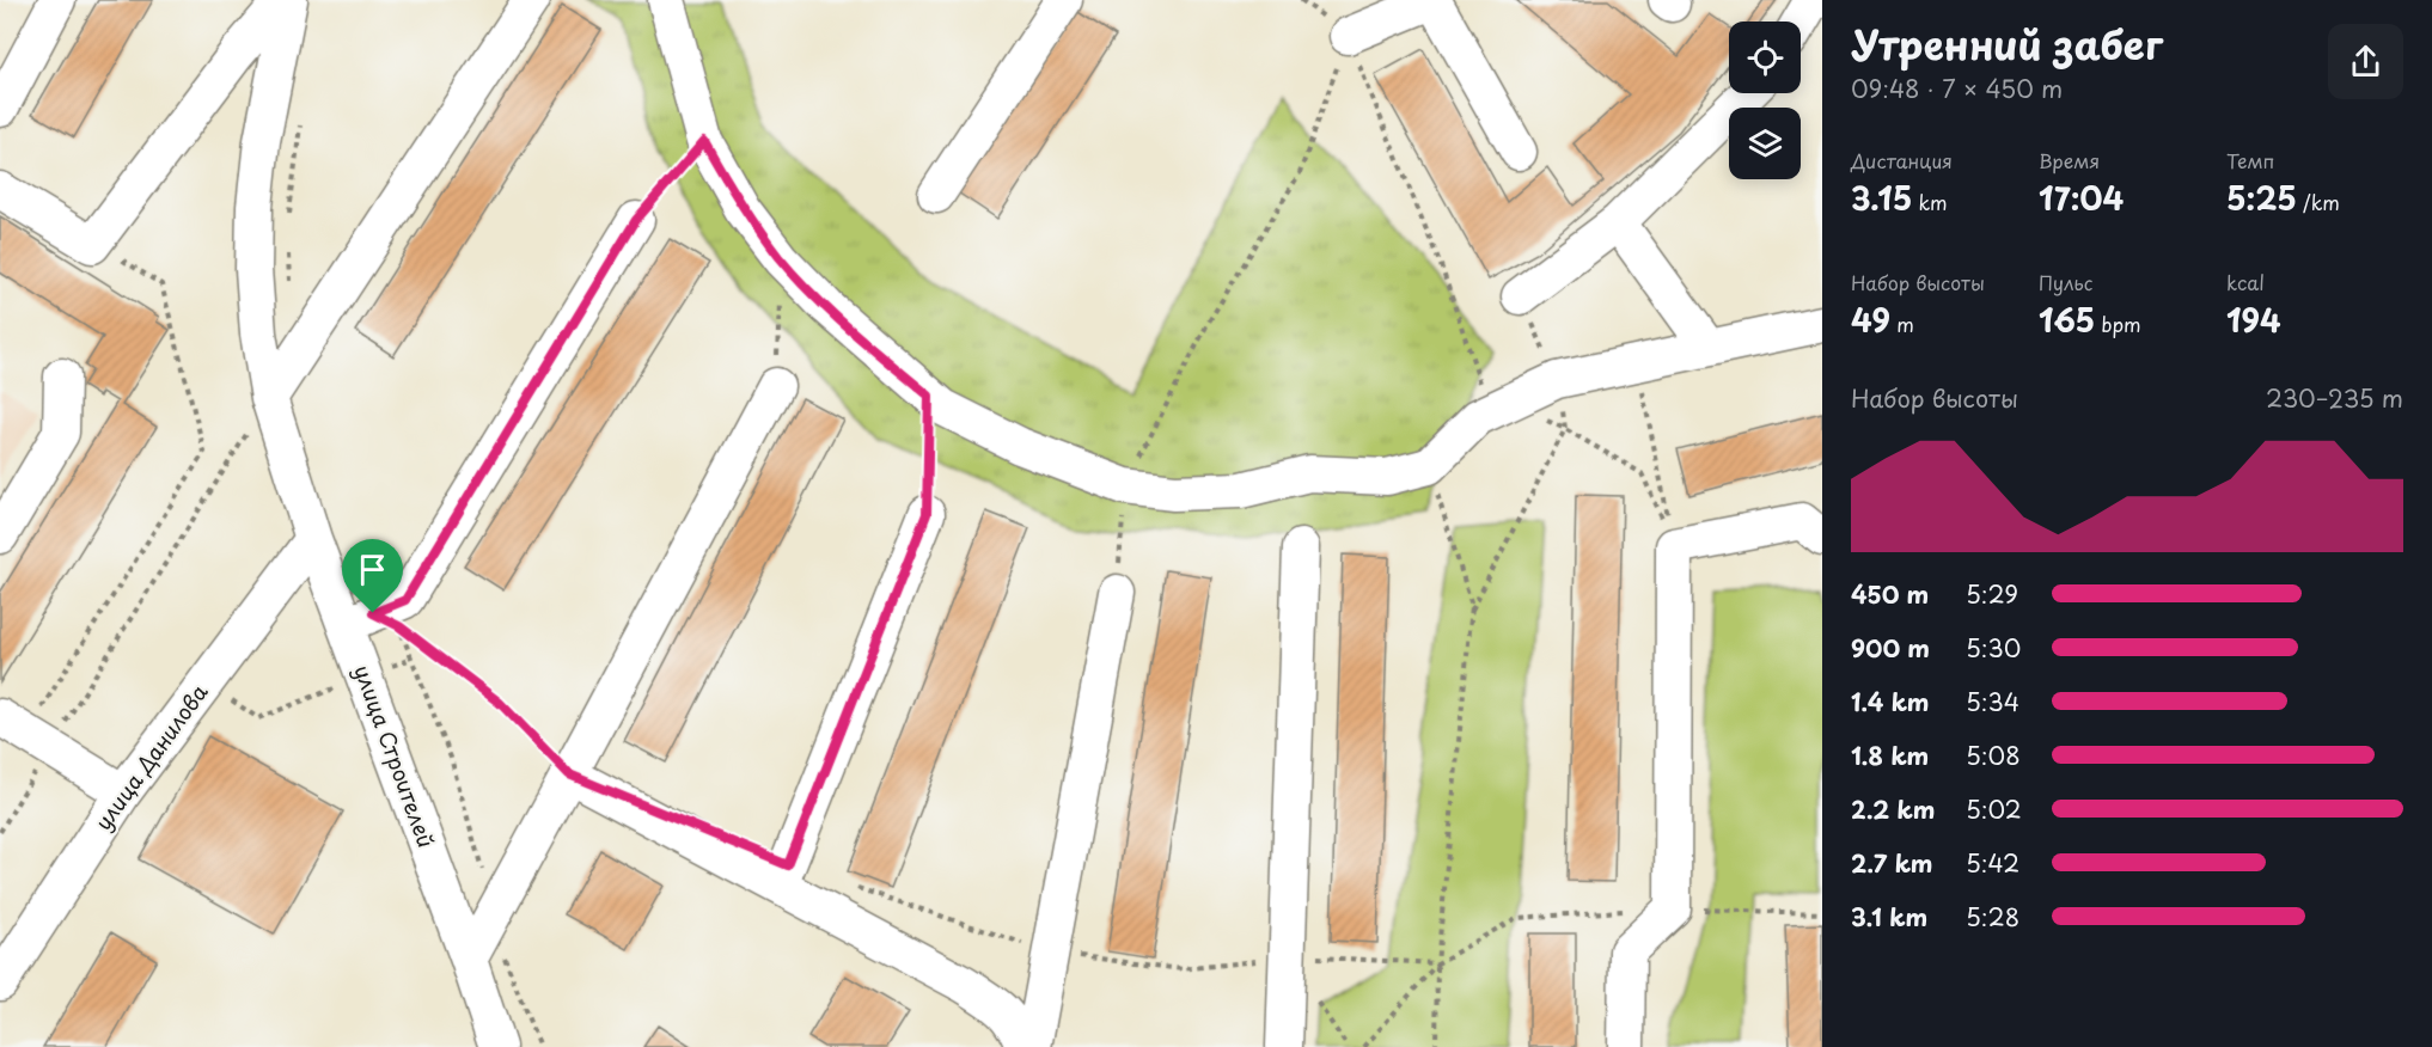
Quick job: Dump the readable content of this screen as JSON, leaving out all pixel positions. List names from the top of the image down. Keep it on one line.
{"streets":{"street":["улица Строителей","улица Данилова"]},"crossings":[["улица Строителей","улица Данилова"]],"page":{"heading":["Утренний забег","09:48 · 7 × 450 m"],"stats":[["Дистанция","3.15 km"],["Время","17:04"],["Темп","5:25 /km"],["Набор высоты","49 m"],["Пульс","165 bpm"],["kcal","194"]],"chart":["Набор высоты","230–235 m"],"list":[{"name":"450 m","note":"5:29"},{"name":"900 m","note":"5:30"},{"name":"1.4 km","note":"5:34"},{"name":"1.8 km","note":"5:08"},{"name":"2.2 km","note":"5:02"},{"name":"2.7 km","note":"5:42"},{"name":"3.1 km","note":"5:28"}]}}
